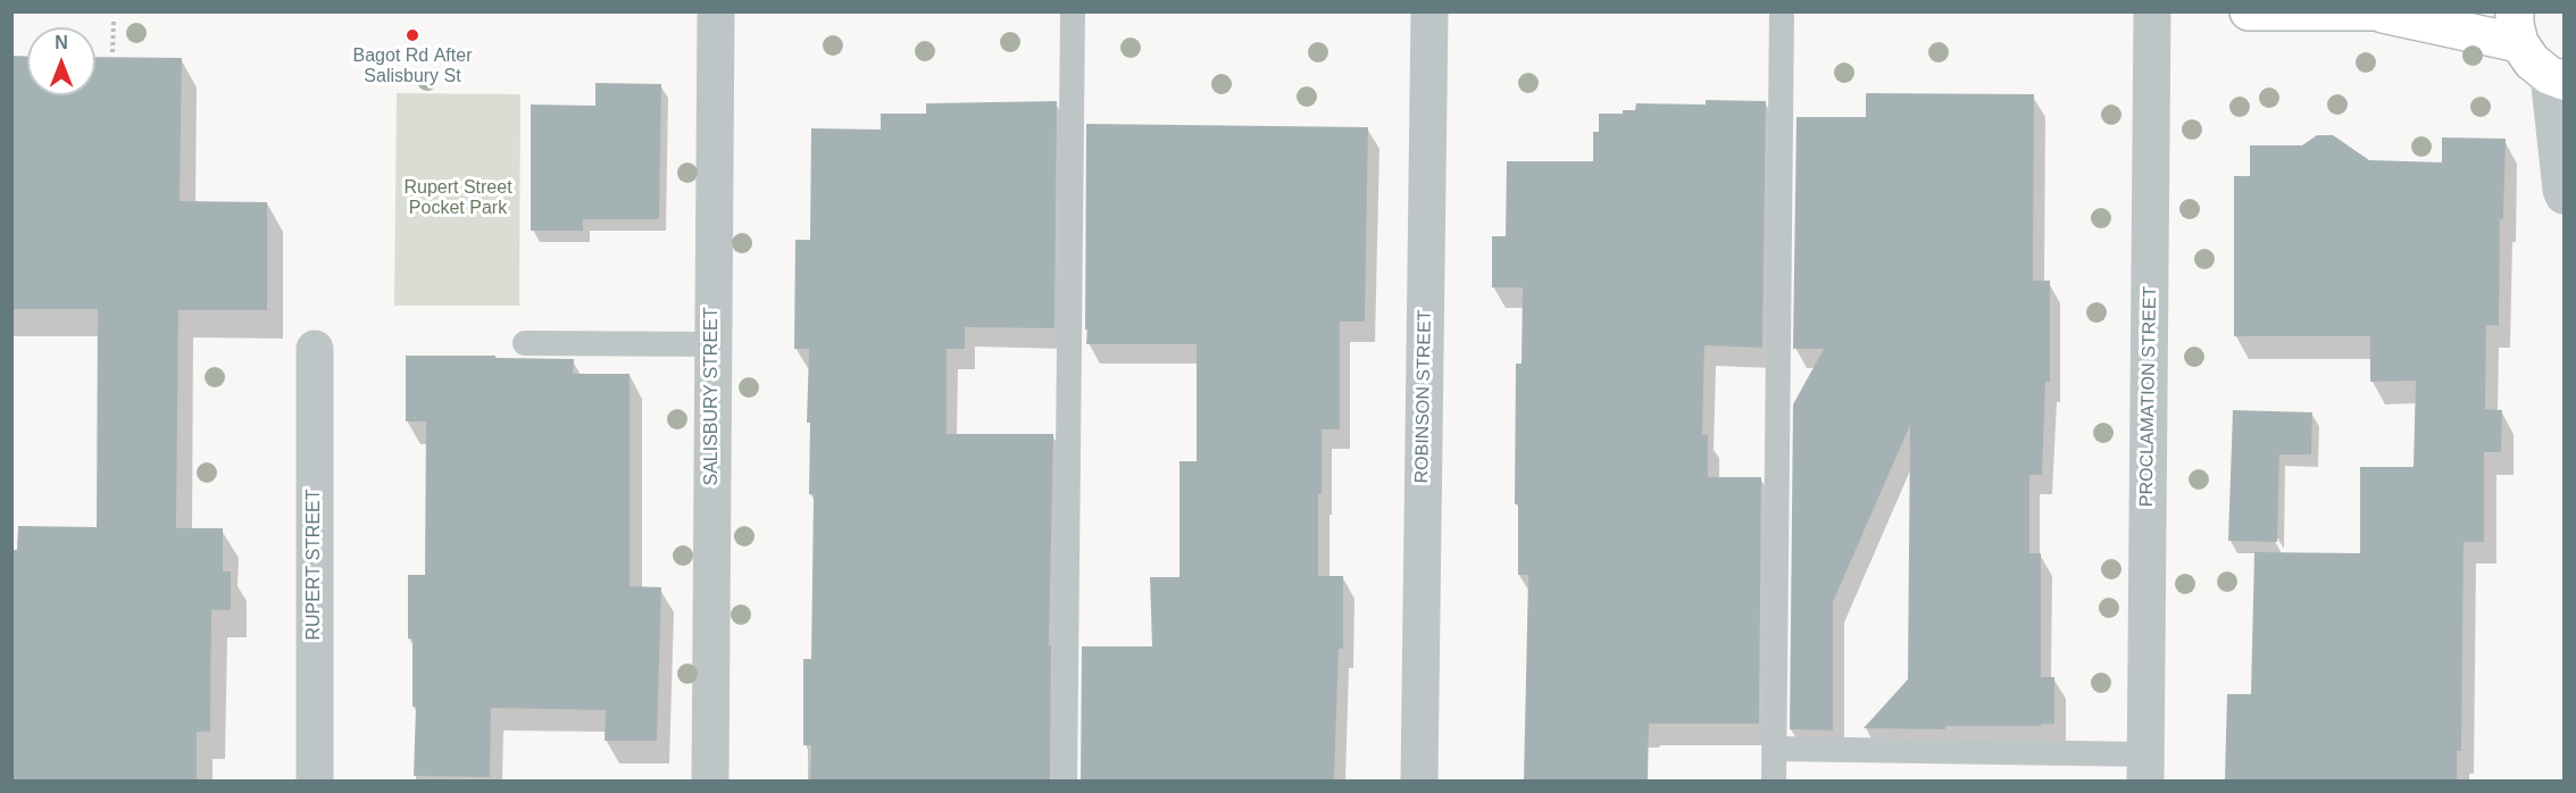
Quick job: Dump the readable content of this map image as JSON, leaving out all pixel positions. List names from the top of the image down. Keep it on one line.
{"streets":{"street":["SALISBURY STREET","ROBINSON STREET","PROCLAMATION STREET","RUPERT STREET"]},"parks":["Rupert Street Pocket Park"],"places":["Bagot Rd After Salisbury St"],"north":"top"}
